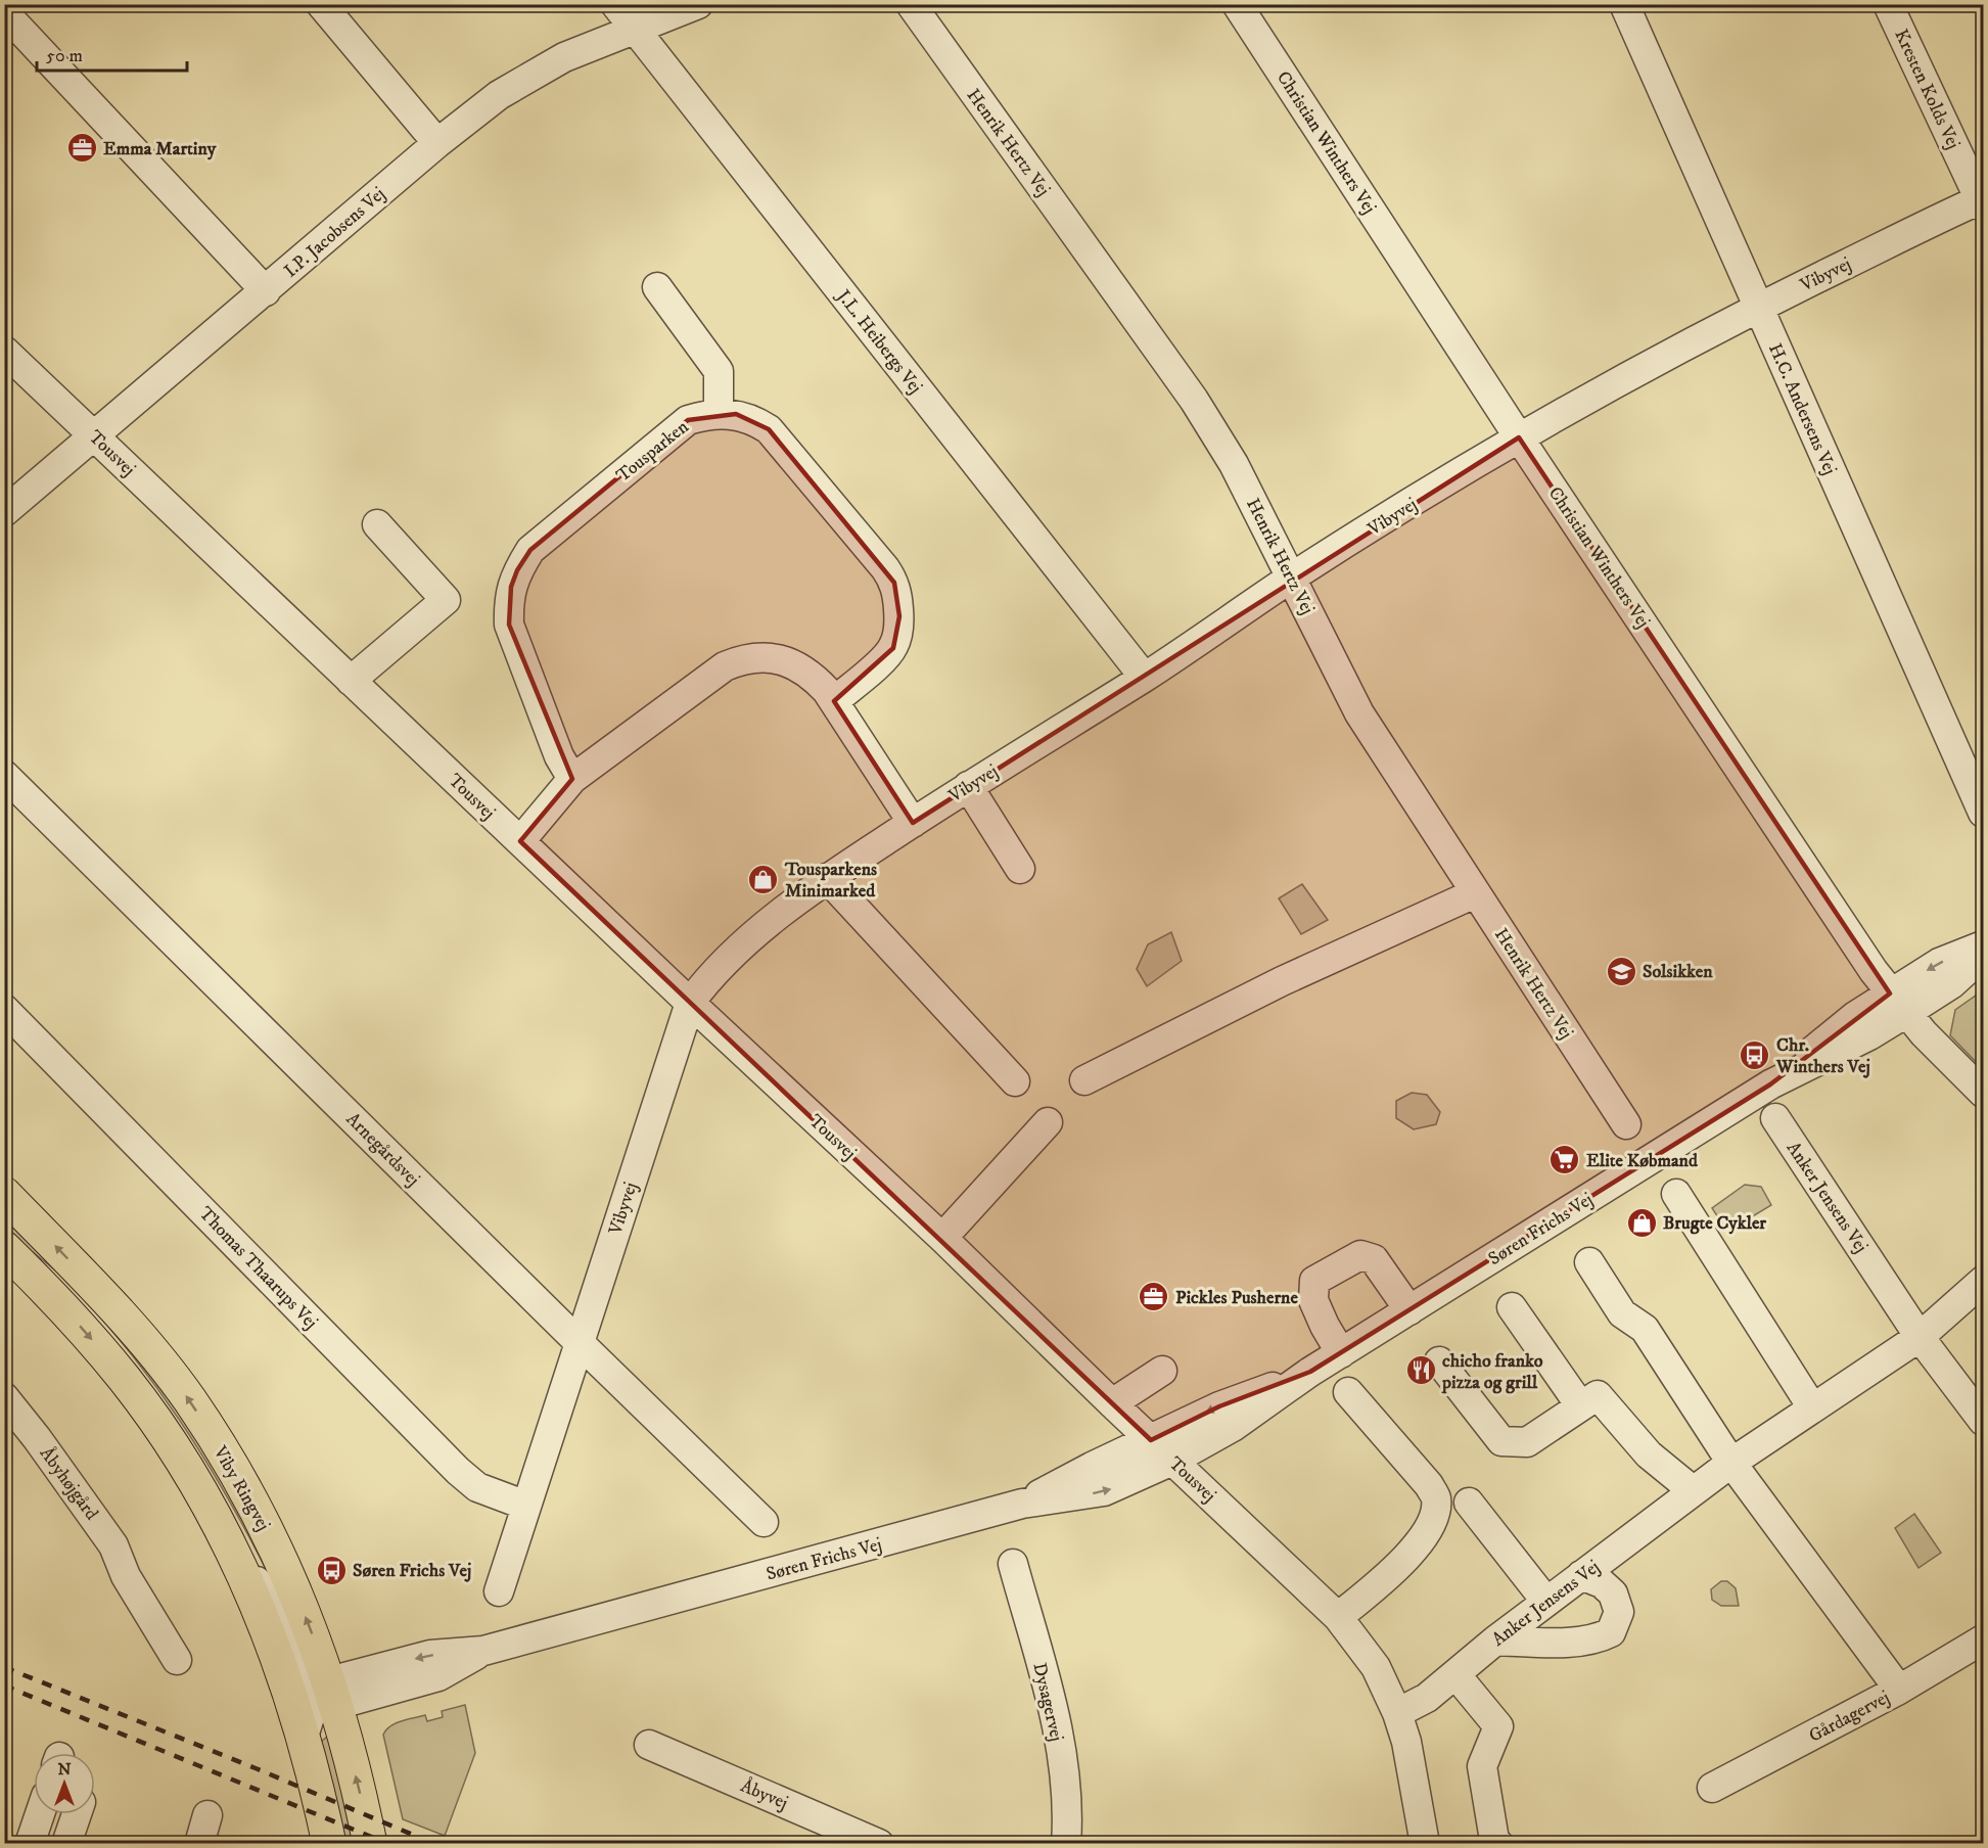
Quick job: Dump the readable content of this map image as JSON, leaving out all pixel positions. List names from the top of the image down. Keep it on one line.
{"streets":{"main road":["Viby Ringvej"],"street":["Kresten Kolds Vej","Henrik Hertz Vej","Christian Winthers Vej","I.P. Jacobsens Vej","Vibyvej","J.L. Heibergs Vej","H.C. Andersens Vej","Tousparken","Tousvej","Arnegårdsvej","Anker Jensens Vej","Søren Frichs Vej","Thomas Thaarups Vej","Åbyhøjgård","Dysagervej","Gårdagervej","Åbyvej"]},"crossings":[["Kresten Kolds Vej","Vibyvej"],["Henrik Hertz Vej","Vibyvej"],["Christian Winthers Vej","Vibyvej"],["Christian Winthers Vej","Søren Frichs Vej"],["I.P. Jacobsens Vej","J.L. Heibergs Vej"],["I.P. Jacobsens Vej","Tousvej"],["Vibyvej","J.L. Heibergs Vej"],["Vibyvej","H.C. Andersens Vej"],["Vibyvej","Tousvej"],["Vibyvej","Arnegårdsvej"],["Vibyvej","Thomas Thaarups Vej"],["Tousvej","Anker Jensens Vej"],["Tousvej","Søren Frichs Vej"],["Søren Frichs Vej","Viby Ringvej"]],"places":{"office":["Emma Martiny","Pickles Pusherne"],"shop":["Tousparkens Minimarked","Brugte Cykler"],"school or university":["Solsikken"],"bus stop":["Chr. Winthers Vej","Søren Frichs Vej"],"supermarket":["Elite Købmand"],"restaurant":["chicho franko pizza og grill"]},"scale_bar":"50 m","north":"top"}
